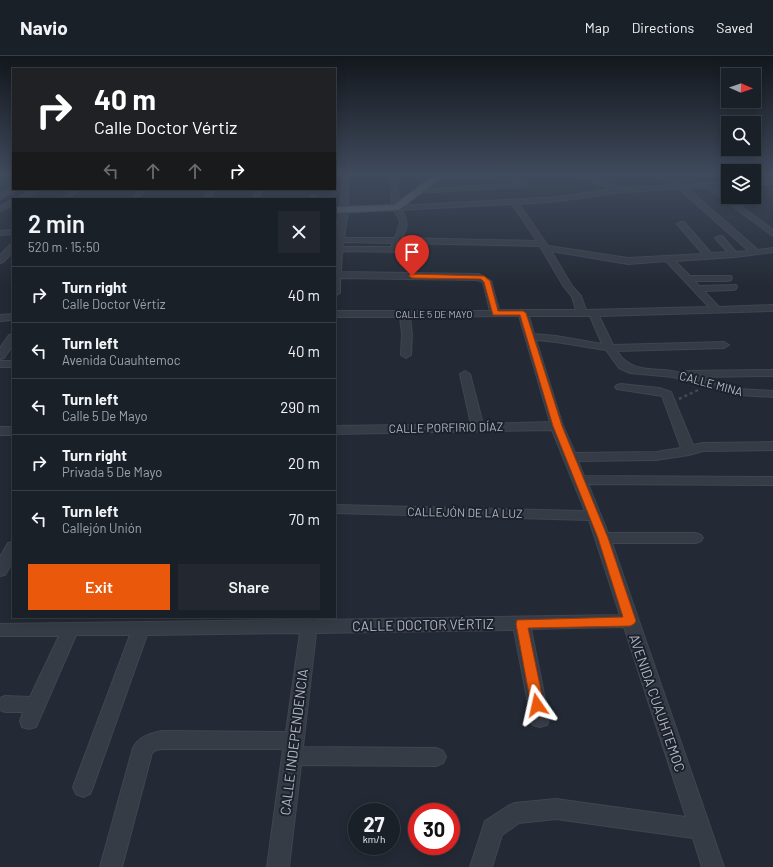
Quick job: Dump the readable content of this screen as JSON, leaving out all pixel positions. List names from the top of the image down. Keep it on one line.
{"streets":{"street":["CALLE 5 DE MAYO","CALLE MINA","CALLE PORFIRIO DÍAZ","CALLEJÓN DE LA LUZ","CALLE DOCTOR VÉRTIZ","AVENIDA CUAUHTEMOC","CALLE INDEPENDENCIA"]},"crossings":[["CALLE 5 DE MAYO","AVENIDA CUAUHTEMOC"],["CALLE PORFIRIO DÍAZ","AVENIDA CUAUHTEMOC"],["CALLEJÓN DE LA LUZ","AVENIDA CUAUHTEMOC"],["CALLE DOCTOR VÉRTIZ","AVENIDA CUAUHTEMOC"],["CALLE DOCTOR VÉRTIZ","CALLE INDEPENDENCIA"]],"north":"right","page":{"header":"Navio","nav":["Map","Directions","Saved"],"turn":["40 m","Calle Doctor Vértiz"],"heading":["2 min","520 m · 15:50"],"list":[{"name":"Turn right","note":"Calle Doctor Vértiz","value":"40 m"},{"name":"Turn left","note":"Avenida Cuauhtemoc","value":"40 m"},{"name":"Turn left","note":"Calle 5 De Mayo","value":"290 m"},{"name":"Turn right","note":"Privada 5 De Mayo","value":"20 m"},{"name":"Turn left","note":"Callejón Unión","value":"70 m"}],"buttons":["Exit","Share"],"speed":"27 km/h","limit":"30"}}
